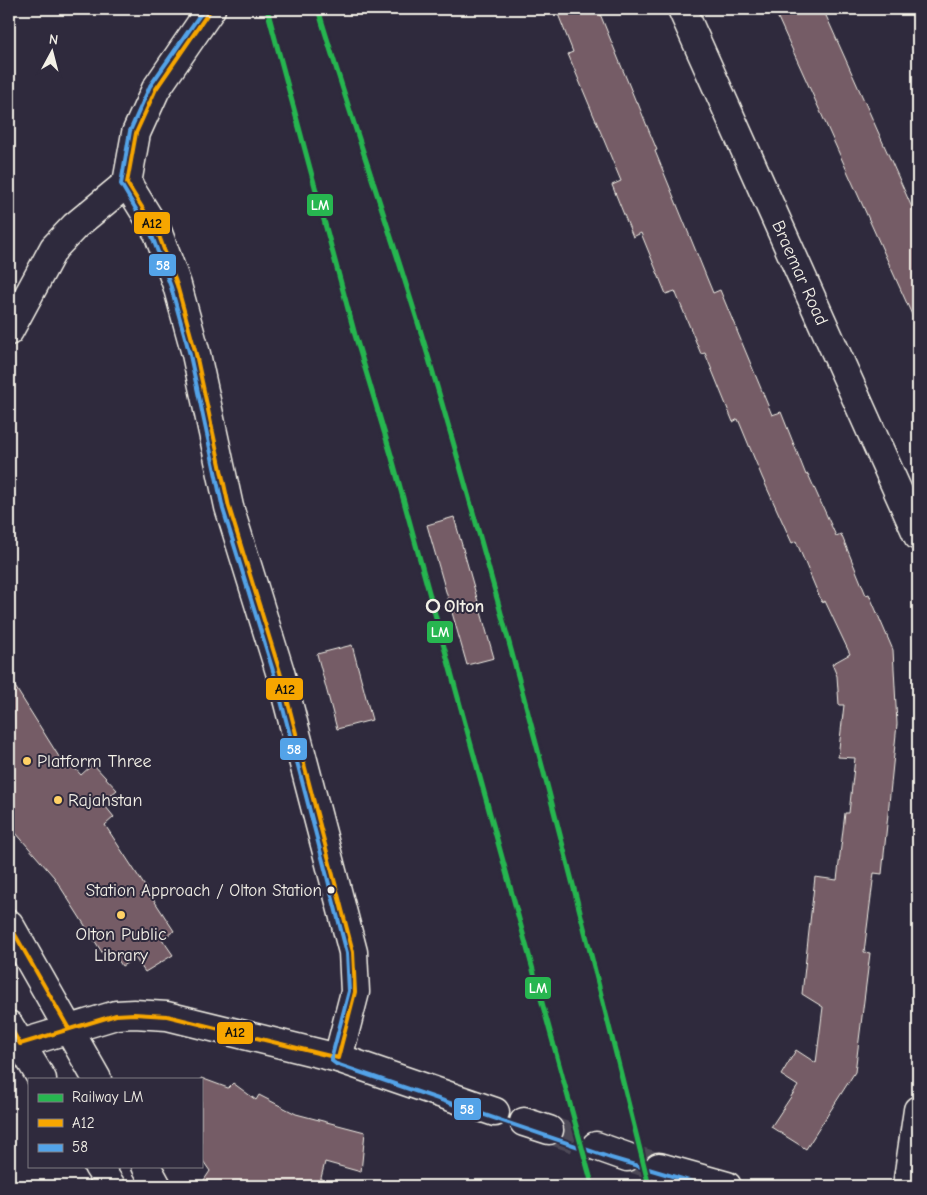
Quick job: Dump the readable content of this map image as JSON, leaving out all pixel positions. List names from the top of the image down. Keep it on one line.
{"streets":{"main road":["Braemar Road"]},"places":["Olton","Platform Three","Rajahstan","Station Approach / Olton Station","Olton Public Library"],"lines":["rail line LM","transit line A12","transit line 58"],"legend":["Railway LM","A12","58"],"north":"top"}
